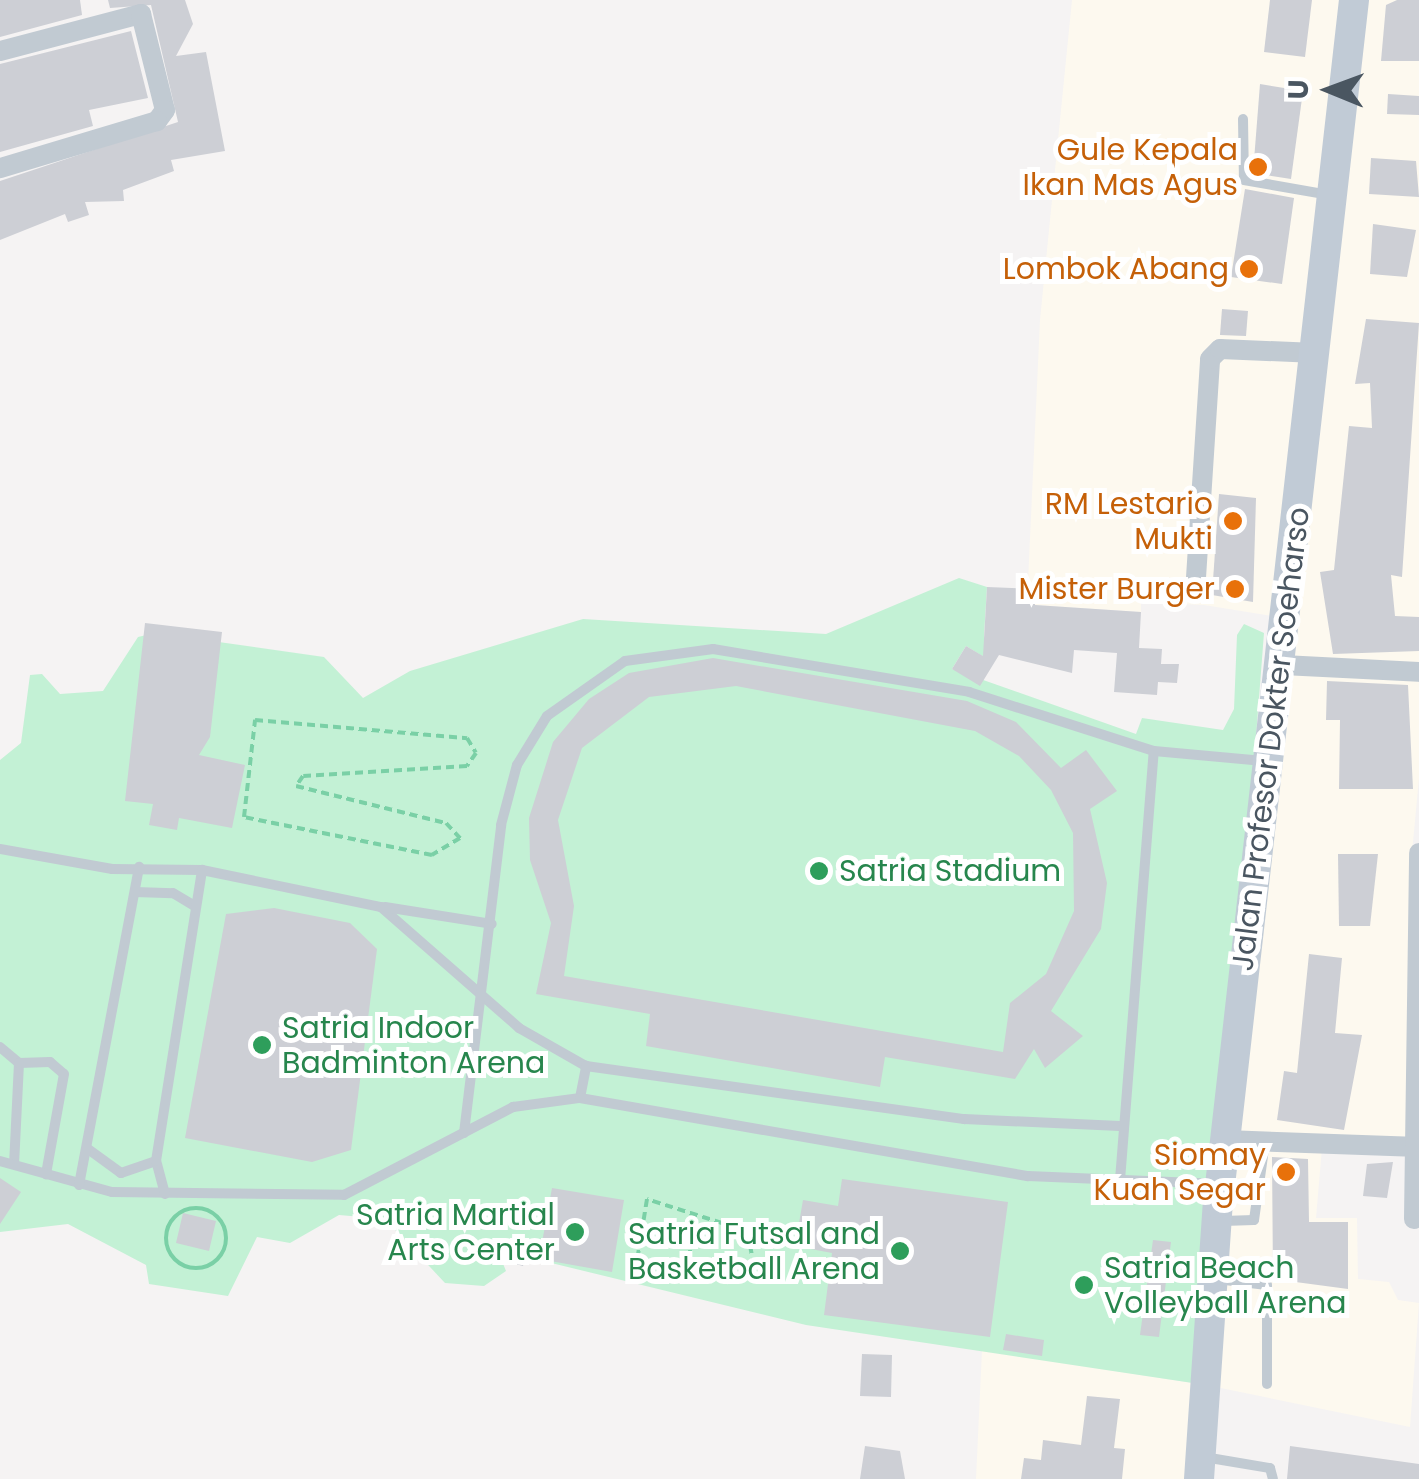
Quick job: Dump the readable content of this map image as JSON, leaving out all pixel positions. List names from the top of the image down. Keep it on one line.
{"streets":{"street":["Jalan Profesor Dokter Soeharso"]},"places":["Gule Kepala Ikan Mas Agus","Lombok Abang","RM Lestario Mukti","Mister Burger","Satria Stadium","Satria Indoor Badminton Arena","Siomay Kuah Segar","Satria Martial Arts Center","Satria Futsal and Basketball Arena","Satria Beach Volleyball Arena"],"north":"left"}
